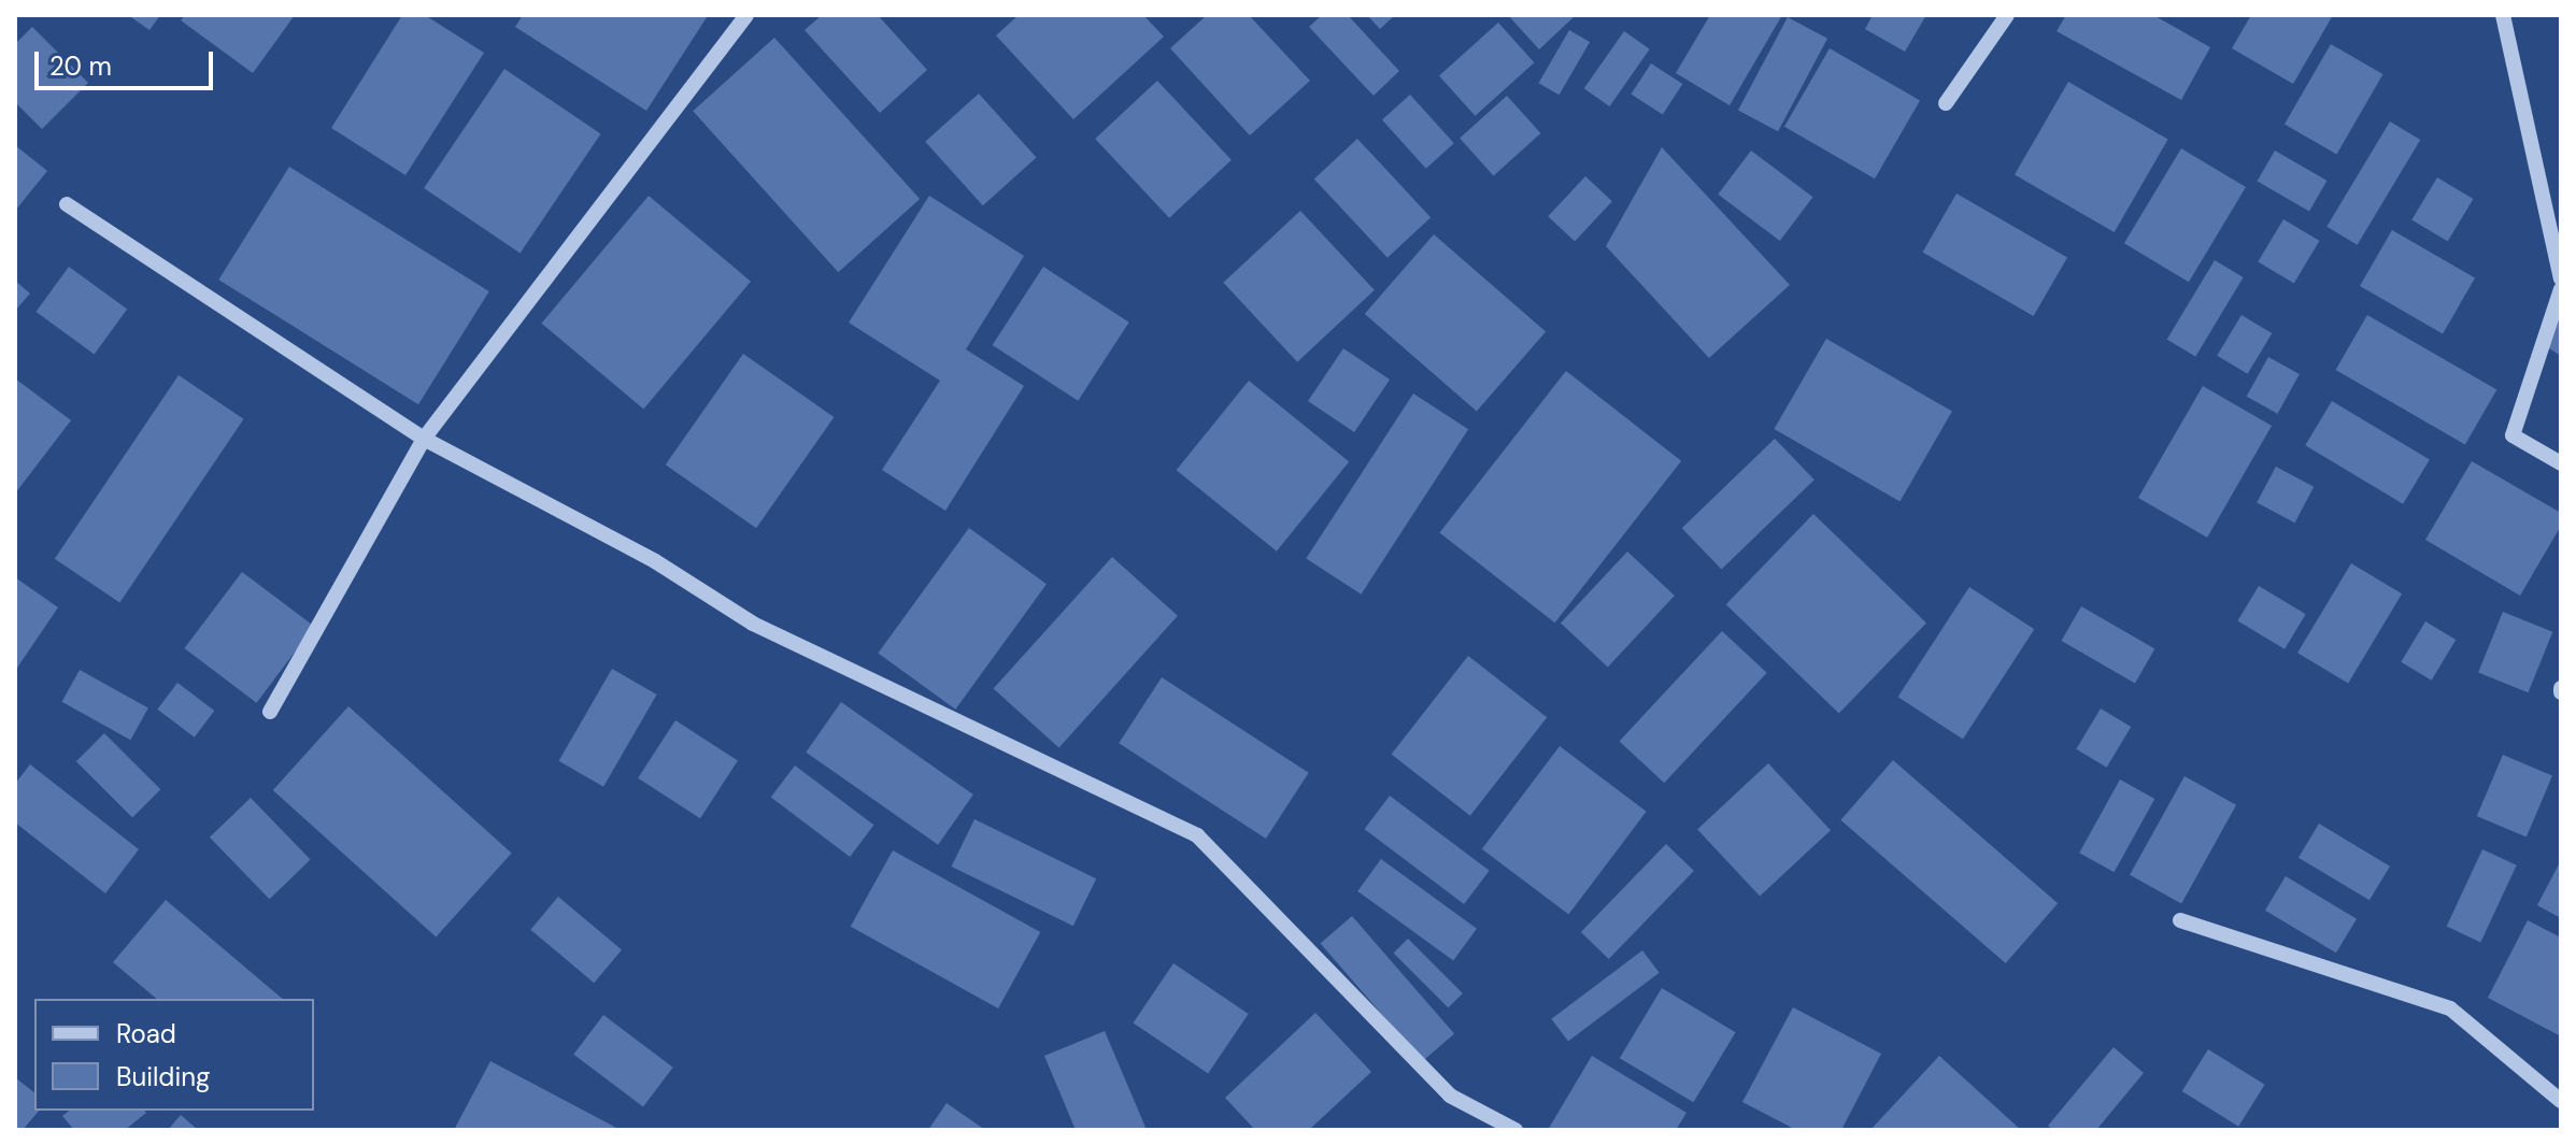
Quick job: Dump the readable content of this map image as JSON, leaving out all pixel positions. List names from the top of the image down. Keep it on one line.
{"legend":["Road","Building"],"scale_bar":"20 m"}
